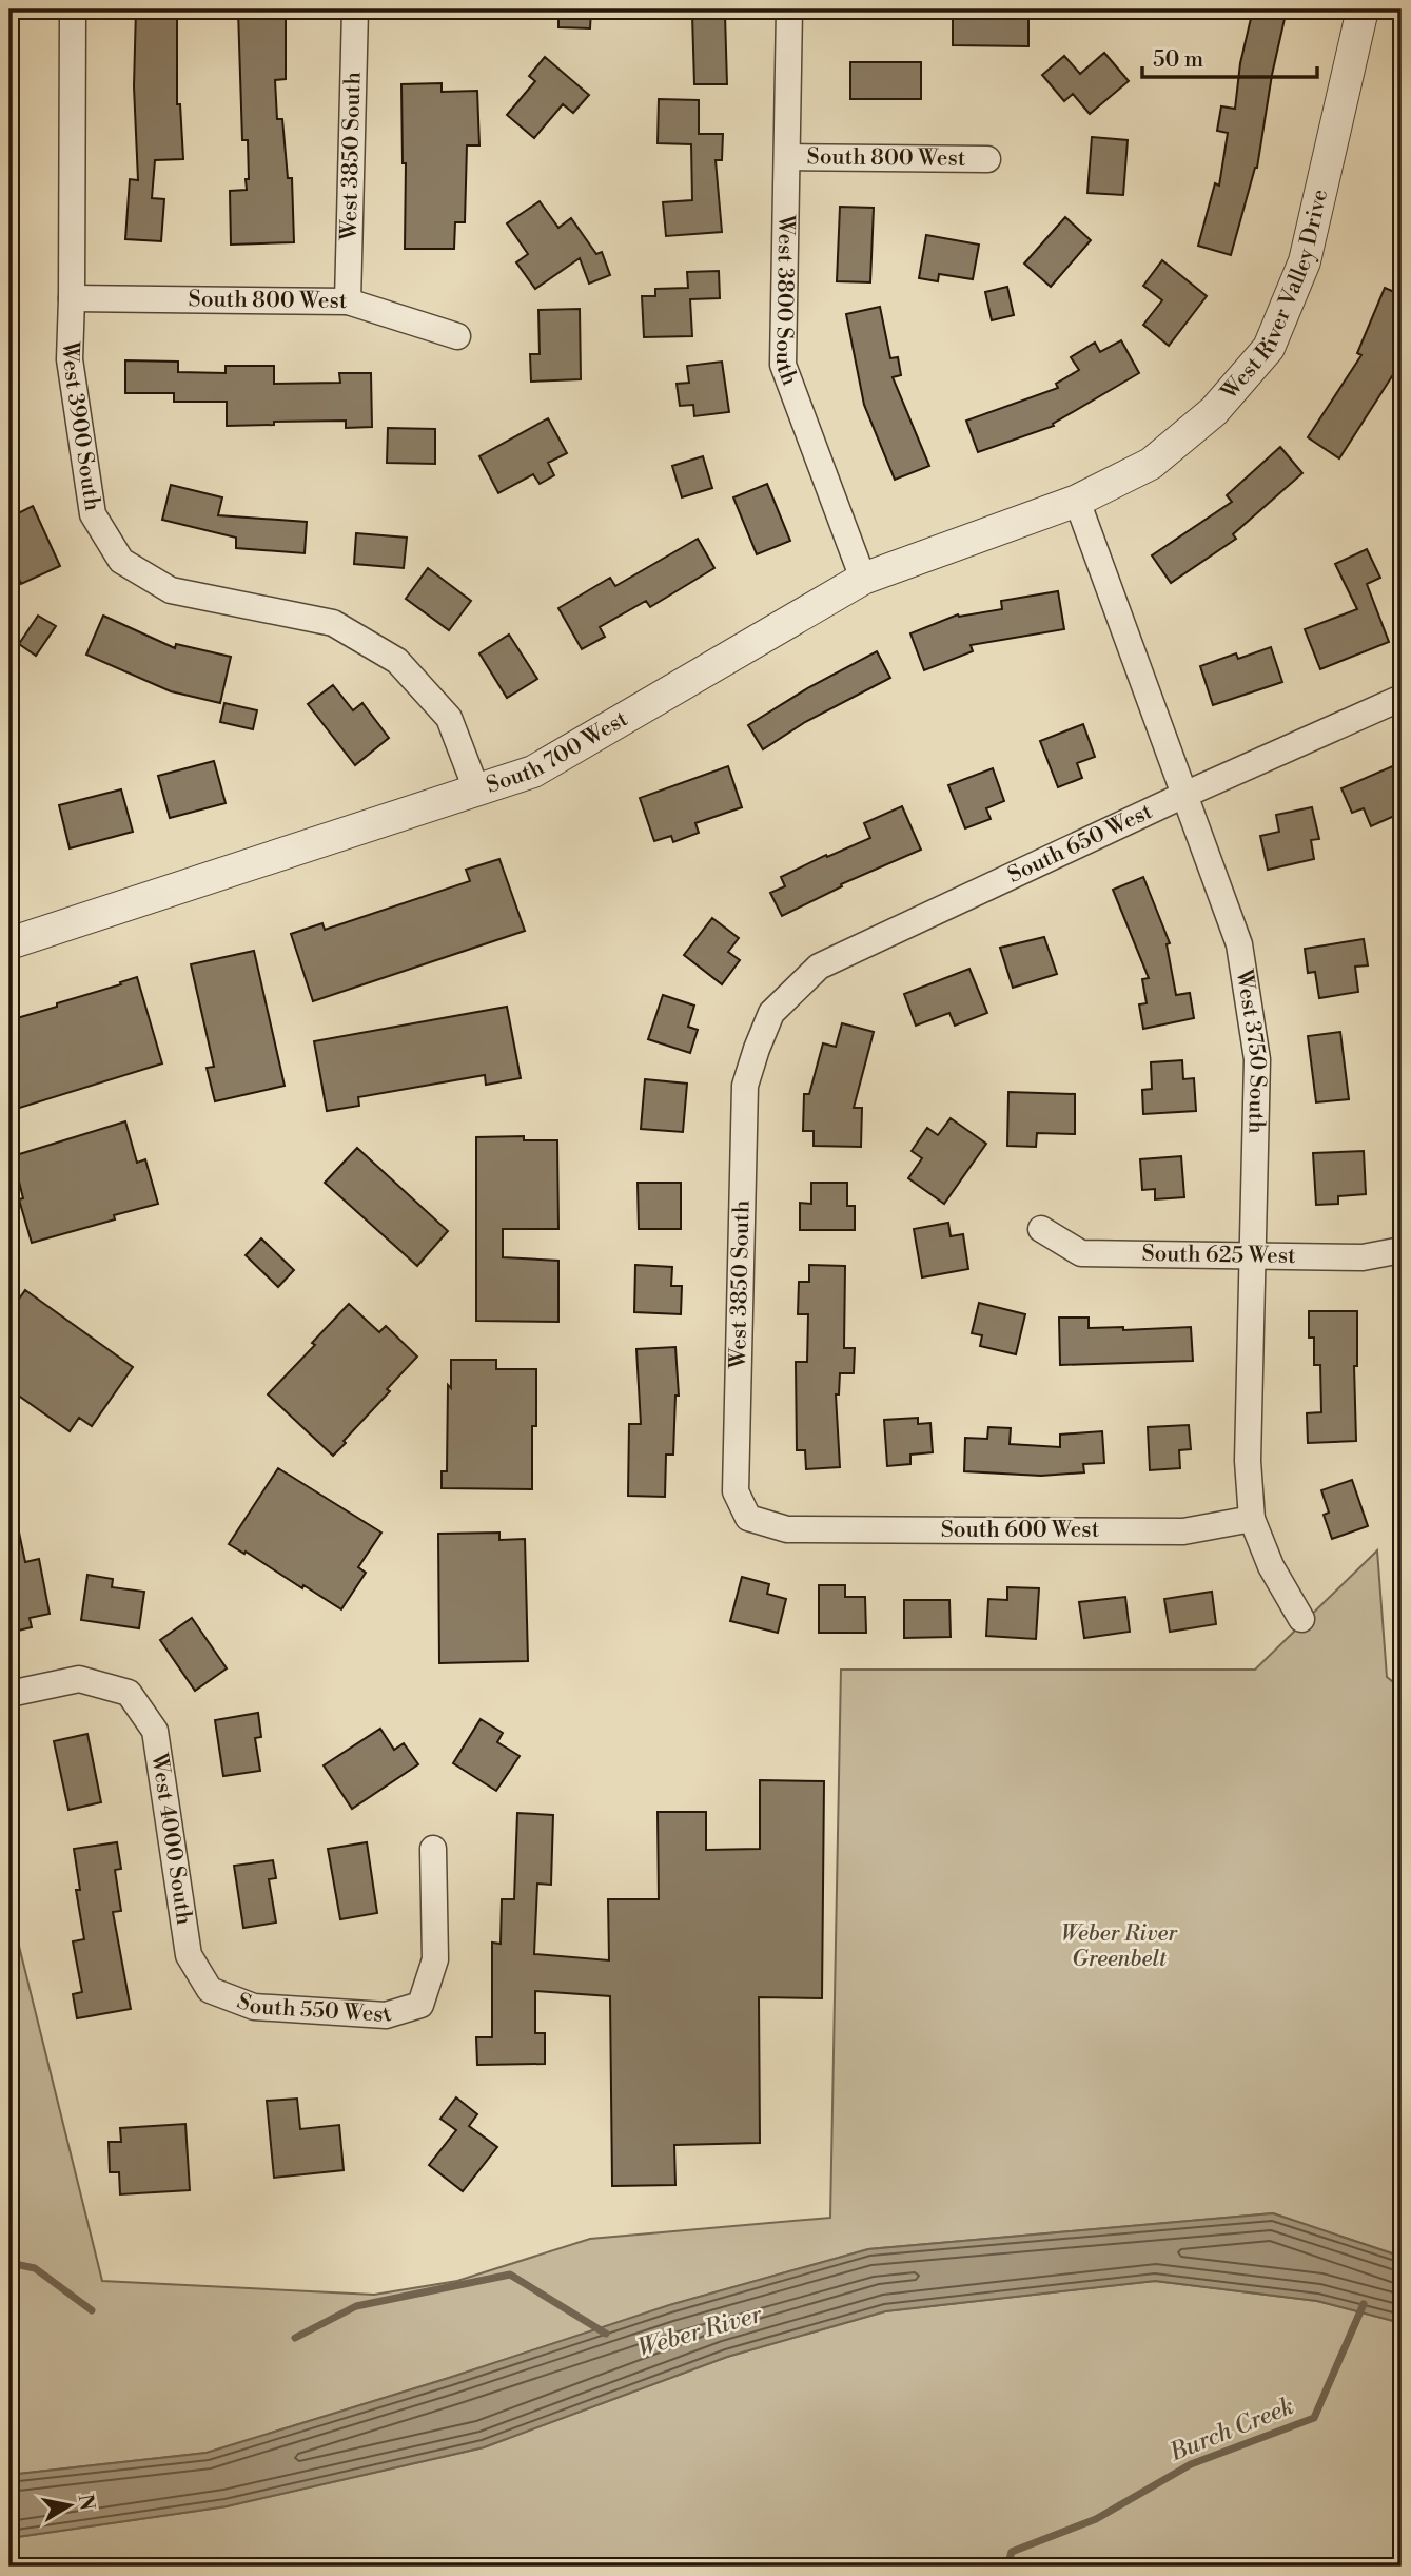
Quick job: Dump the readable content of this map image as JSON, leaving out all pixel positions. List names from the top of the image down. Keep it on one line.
{"streets":{"street":["West 3850 South","South 800 West","West River Valley Drive","West 3800 South","West 3900 South","South 700 West","South 650 West","West 3750 South","South 625 West","South 600 West","West 4000 South","South 550 West"]},"crossings":[["West 3850 South","South 800 West"],["West 3850 South","South 650 West"],["West 3850 South","South 600 West"],["South 800 West","West 3800 South"],["South 800 West","West 3900 South"],["West River Valley Drive","South 700 West"],["West River Valley Drive","West 3750 South"],["West 3800 South","South 700 West"],["West 3900 South","South 700 West"],["South 700 West","West 3750 South"],["South 650 West","West 3750 South"],["West 3750 South","South 625 West"],["West 3750 South","South 600 West"],["West 4000 South","South 550 West"]],"water":["Weber River","Burch Creek"],"parks":["Weber River Greenbelt"],"scale_bar":"50 m","north":"right"}
